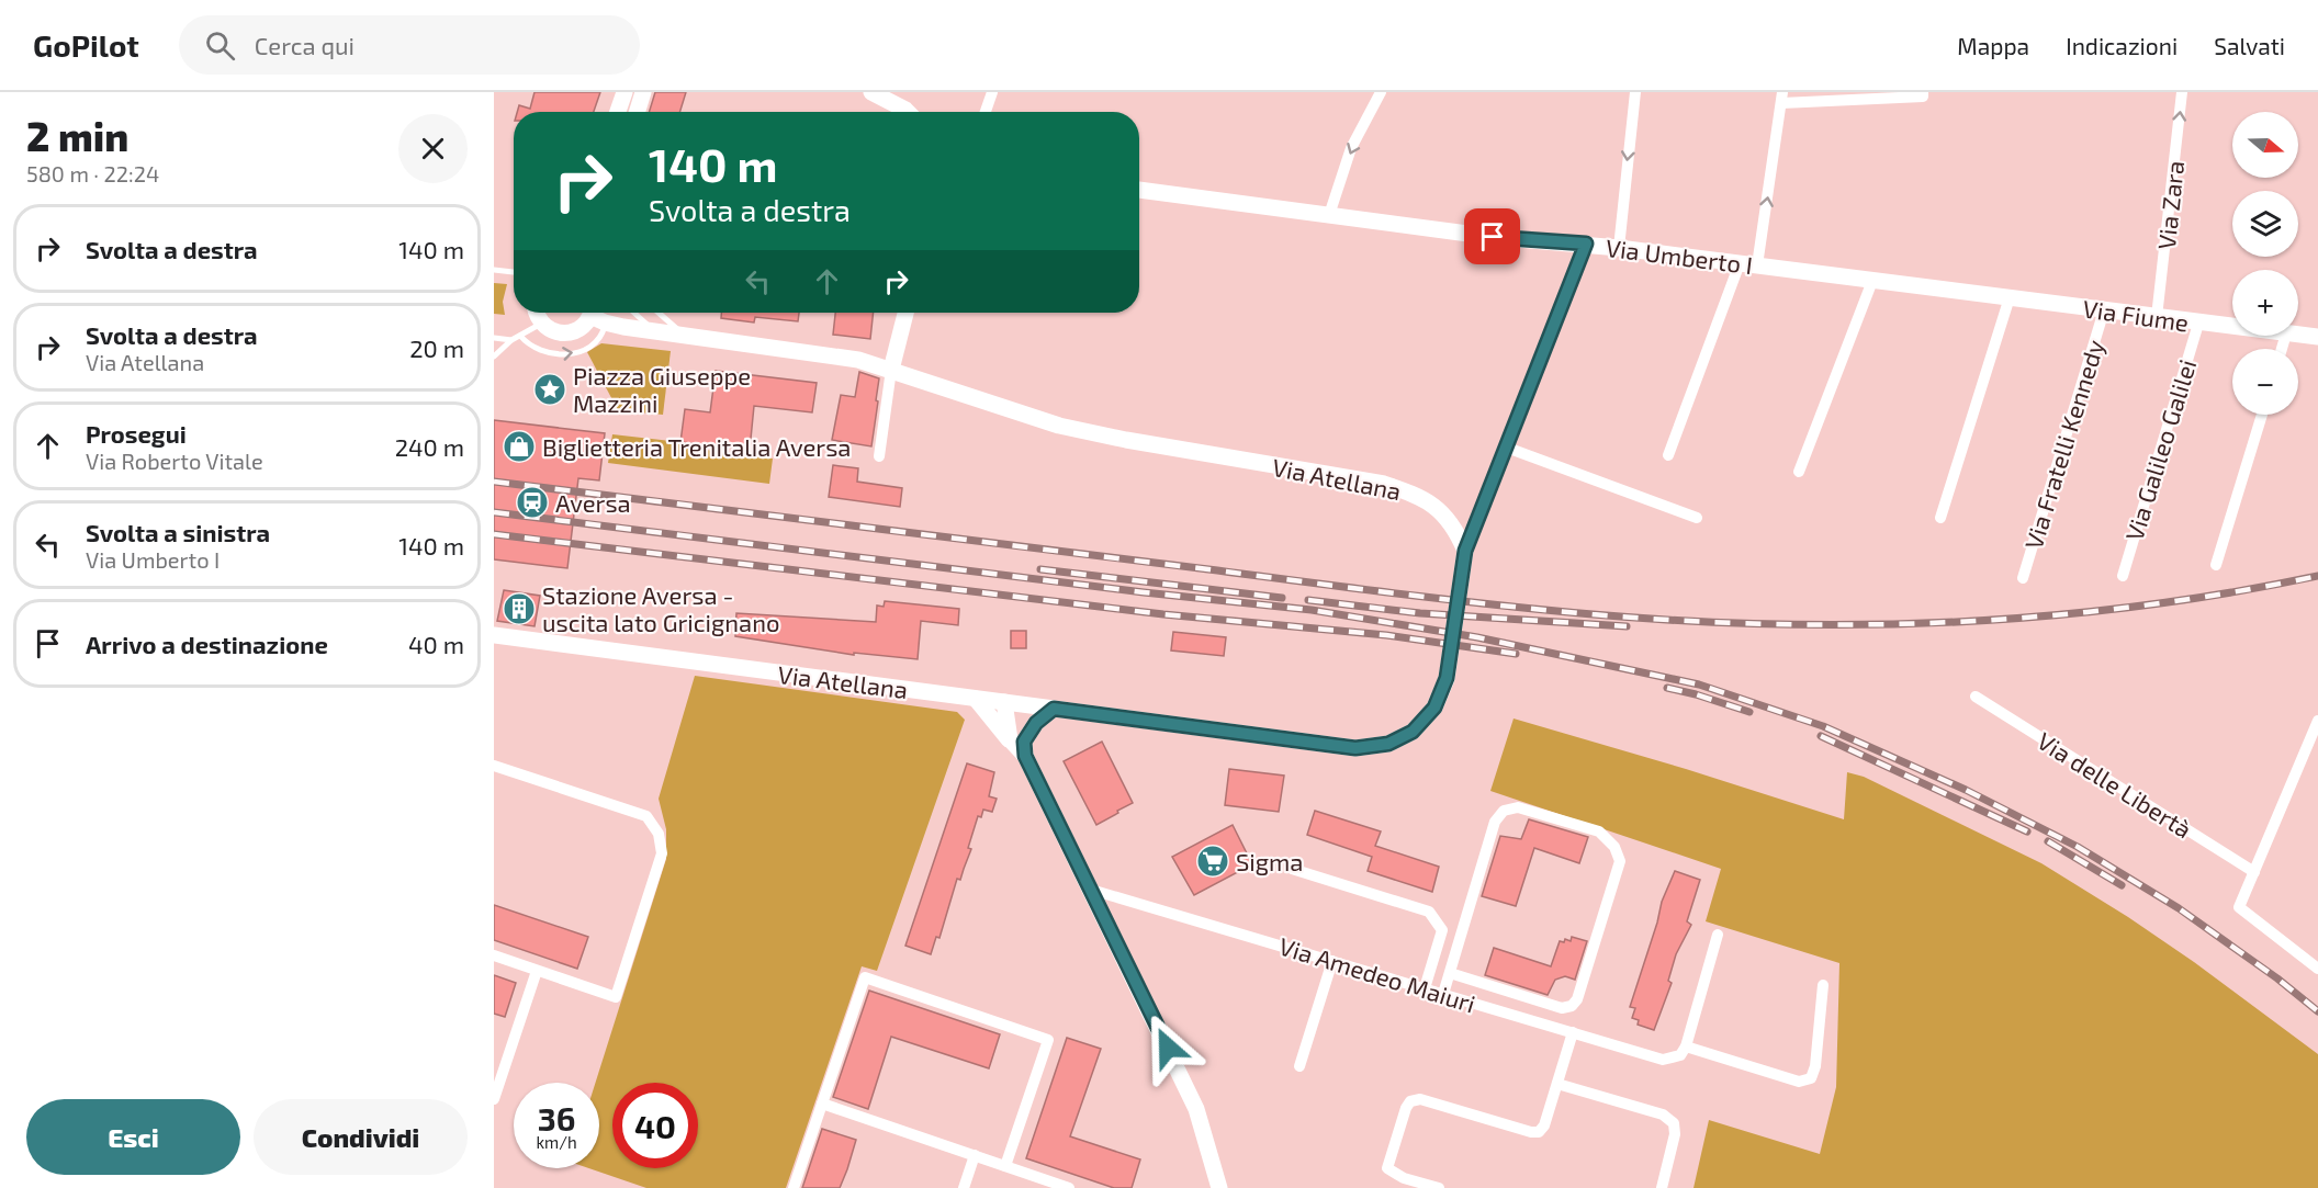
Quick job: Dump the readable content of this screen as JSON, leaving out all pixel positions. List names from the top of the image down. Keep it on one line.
{"streets":{"main road":["Via Umberto I","Via Fiume","Via Atellana"],"street":["Via Zara","Via Fratelli Kennedy","Via Galileo Galilei","Via delle Libertà","Via Amedeo Maiuri"]},"crossings":[["Via Zara","Via Fiume"],["Via Umberto I","Via Fiume"],["Via Fiume","Via Fratelli Kennedy"],["Via Fiume","Via Galileo Galilei"]],"one_way":["Via Zara"],"places":{"place":["Piazza Giuseppe Mazzini"],"shop":["Biglietteria Trenitalia Aversa"],"station":["Aversa"],"building":["Stazione Aversa - uscita lato Gricignano"],"supermarket":["Sigma"]},"north":"right","page":{"header":"GoPilot","search":"Cerca qui","nav":["Mappa","Indicazioni","Salvati"],"heading":["2 min","580 m · 22:24"],"map_buttons":["+","−"],"turn":["140 m","Svolta a destra"],"list":[{"name":"Svolta a destra","value":"140 m"},{"name":"Svolta a destra","note":"Via Atellana","value":"20 m"},{"name":"Prosegui","note":"Via Roberto Vitale","value":"240 m"},{"name":"Svolta a sinistra","note":"Via Umberto I","value":"140 m"},{"name":"Arrivo a destinazione","value":"40 m"}],"speed":"36 km/h","limit":"40","buttons":["Esci","Condividi"]}}
